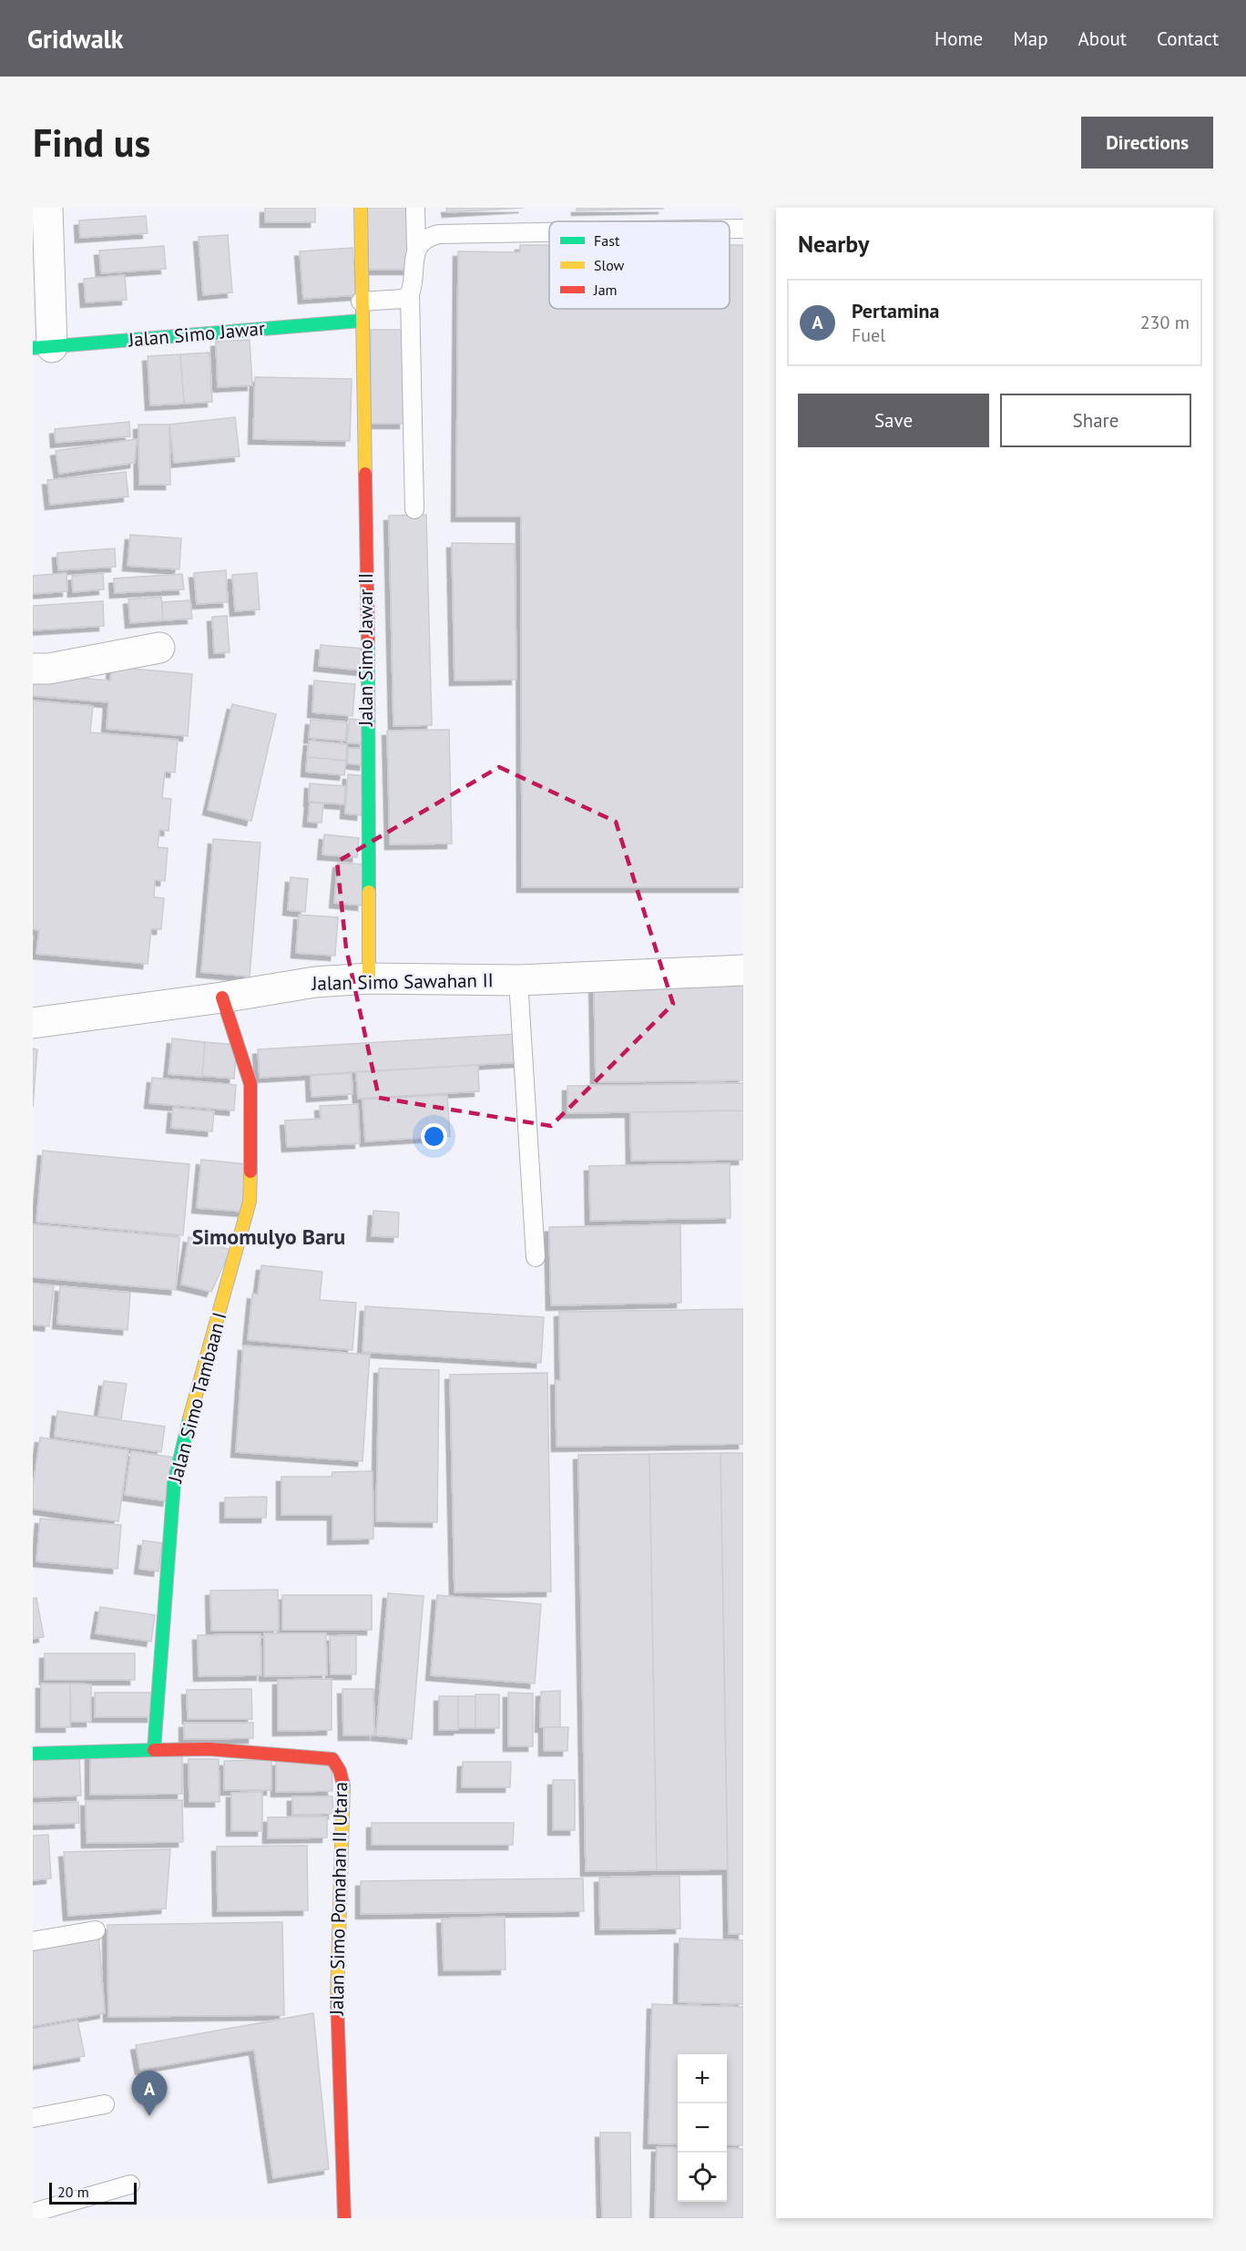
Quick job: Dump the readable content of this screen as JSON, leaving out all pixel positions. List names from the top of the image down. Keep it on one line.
{"streets":{"street":["Jalan Simo Jawar","Jalan Simo Jawar II","Jalan Simo Sawahan II","Jalan Simo Tambaan I","Jalan Simo Pomahan II Utara"]},"crossings":[["Jalan Simo Jawar","Jalan Simo Jawar II"],["Jalan Simo Jawar II","Jalan Simo Sawahan II"],["Jalan Simo Sawahan II","Jalan Simo Tambaan I"],["Jalan Simo Tambaan I","Jalan Simo Pomahan II Utara"]],"districts":["Simomulyo Baru"],"legend":["Fast","Slow","Jam"],"scale_bar":"20 m","page":{"header":"Gridwalk","nav":["Home","Map","About","Contact"],"buttons":["Directions",["Save","Share"]],"title":"Find us","heading":"Nearby","list":[{"mark":"A","name":"Pertamina","note":"Fuel","value":"230 m"}],"map_buttons":["+","−"],"pins":"A","scale":"20 m"}}
